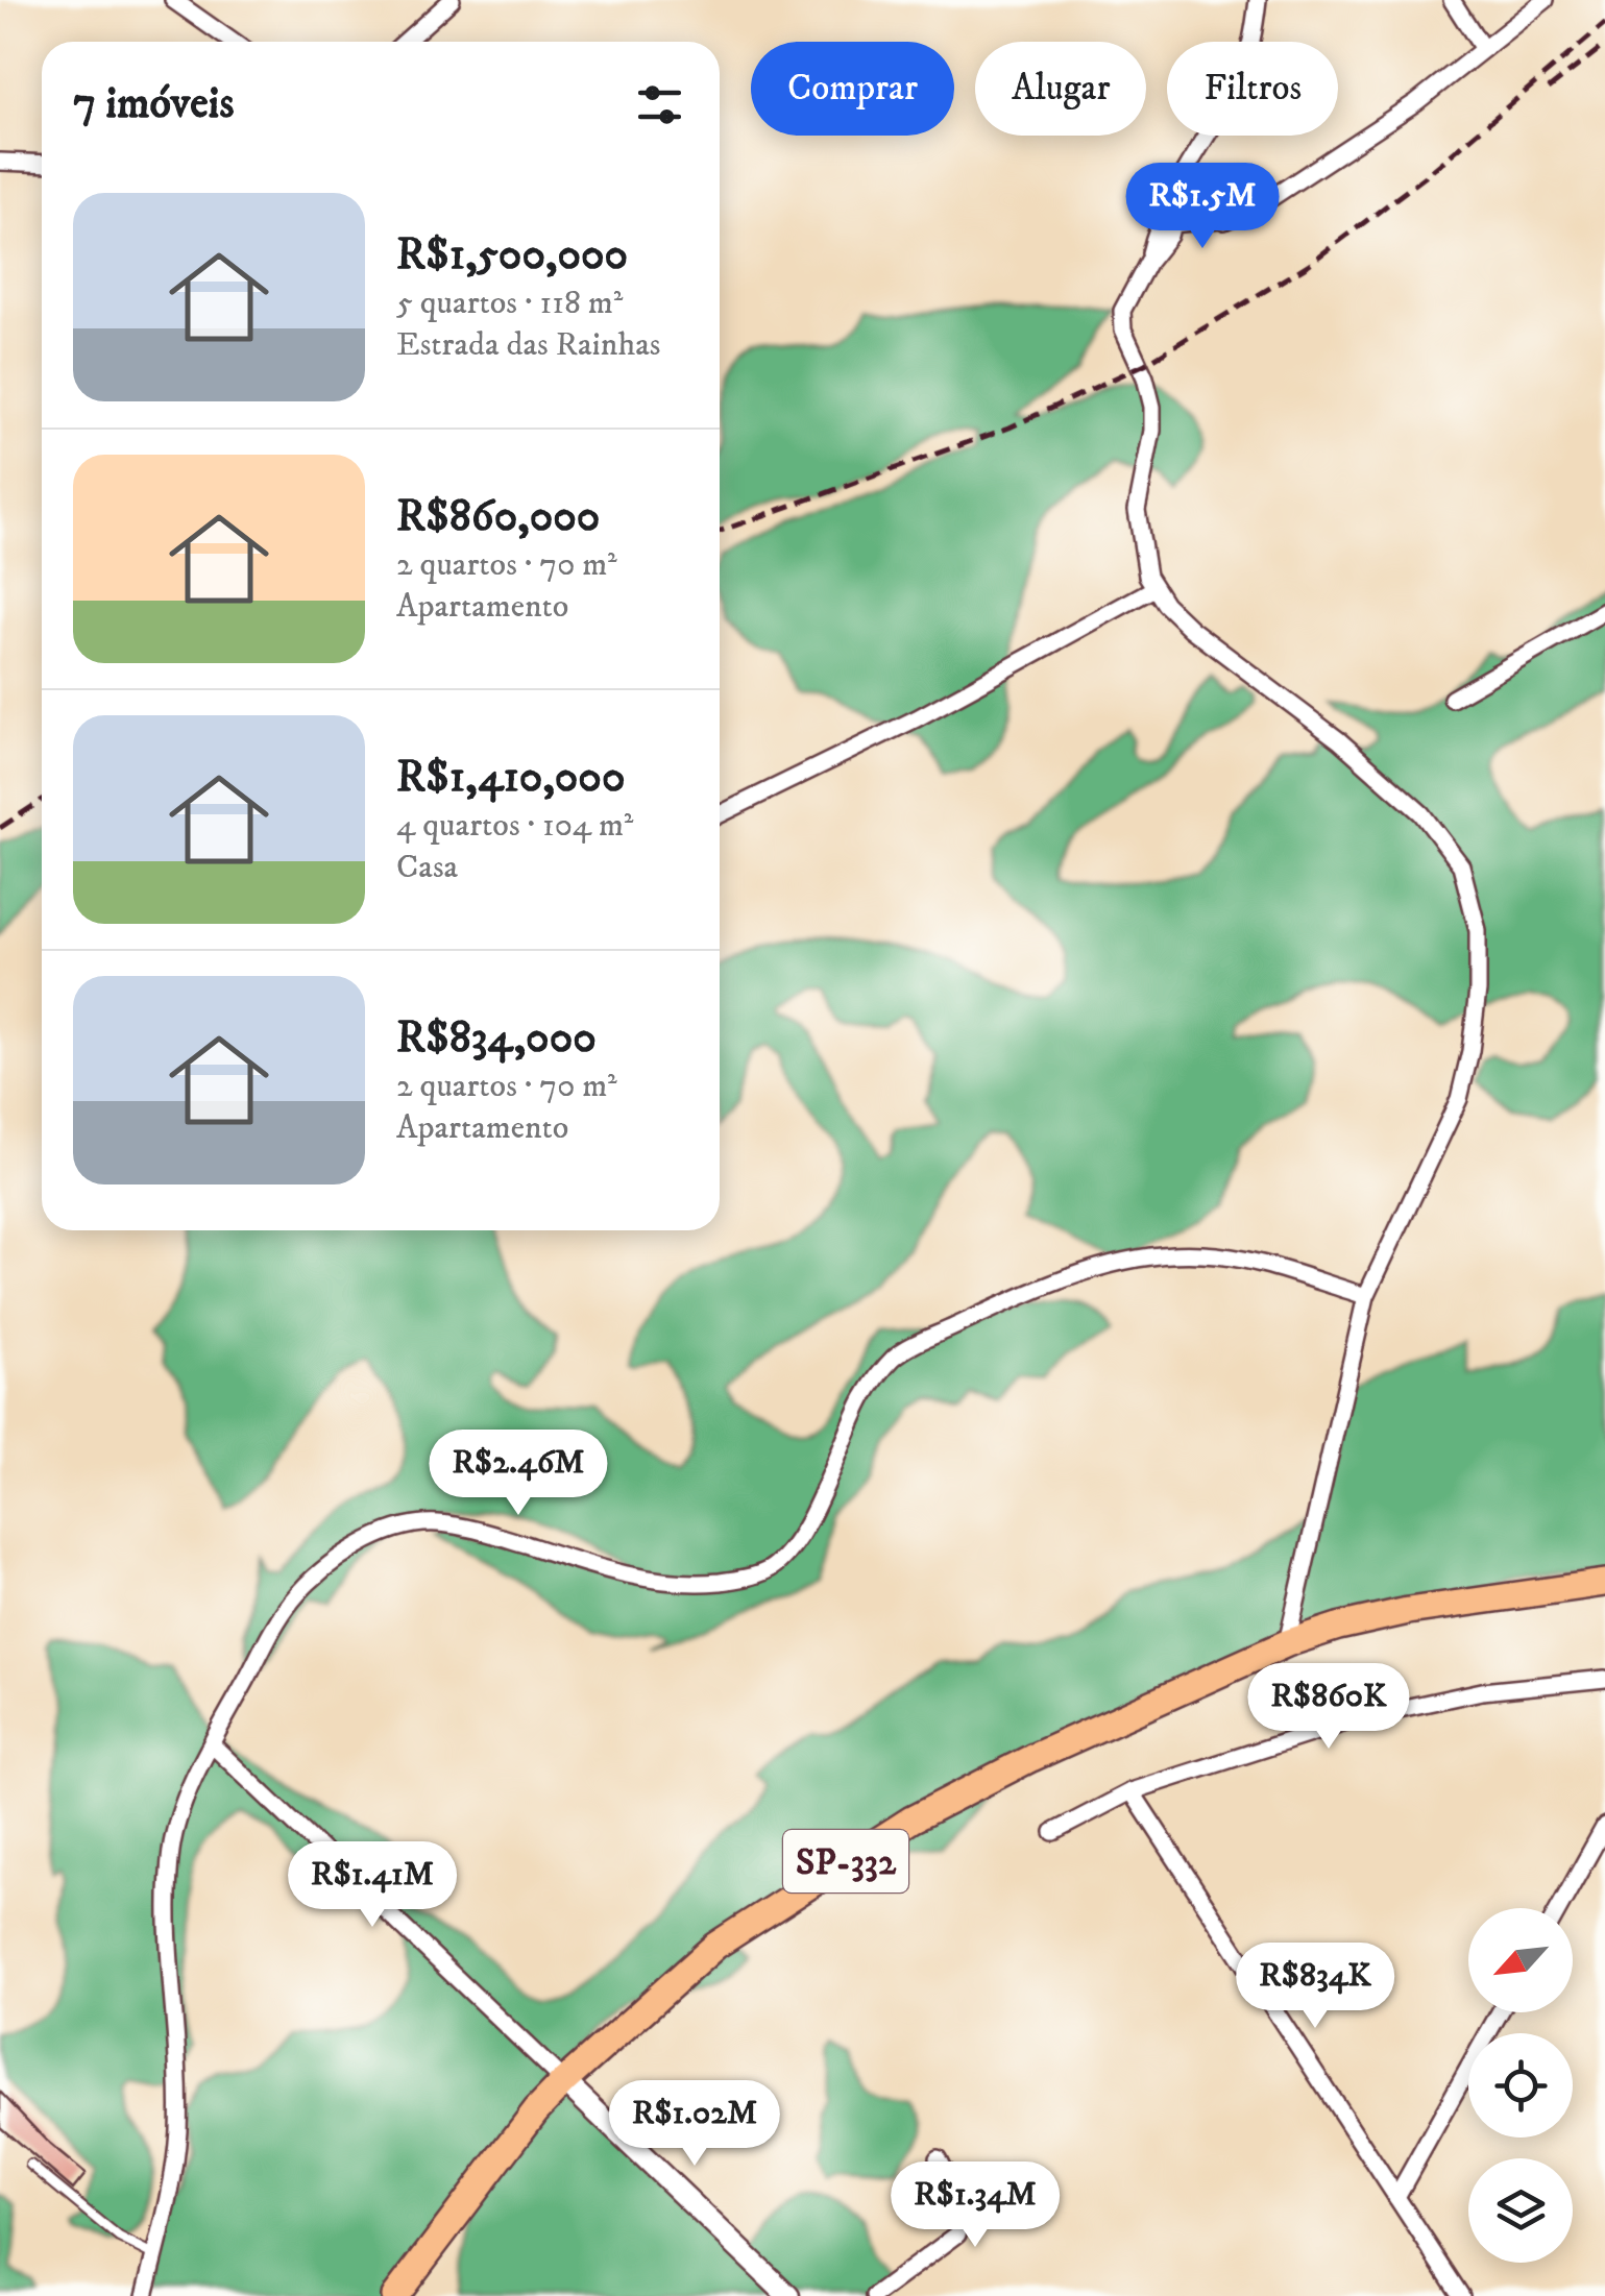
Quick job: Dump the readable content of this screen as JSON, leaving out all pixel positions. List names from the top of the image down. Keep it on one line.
{"streets":{"main road":["SP-332"]},"north":"bottom left","page":{"chip":["Comprar","Alugar","Filtros"],"heading":"7 imóveis","price":["R$1.5M","R$2.46M","R$860K","R$1.41M","R$834K","R$1.02M","R$1.34M"],"list":[{"name":"R$1,500,000","note":"5 quartos · 118 m² · Estrada das Rainhas"},{"name":"R$860,000","note":"2 quartos · 70 m² · Apartamento"},{"name":"R$1,410,000","note":"4 quartos · 104 m² · Casa"},{"name":"R$834,000","note":"2 quartos · 70 m² · Apartamento"}]}}
